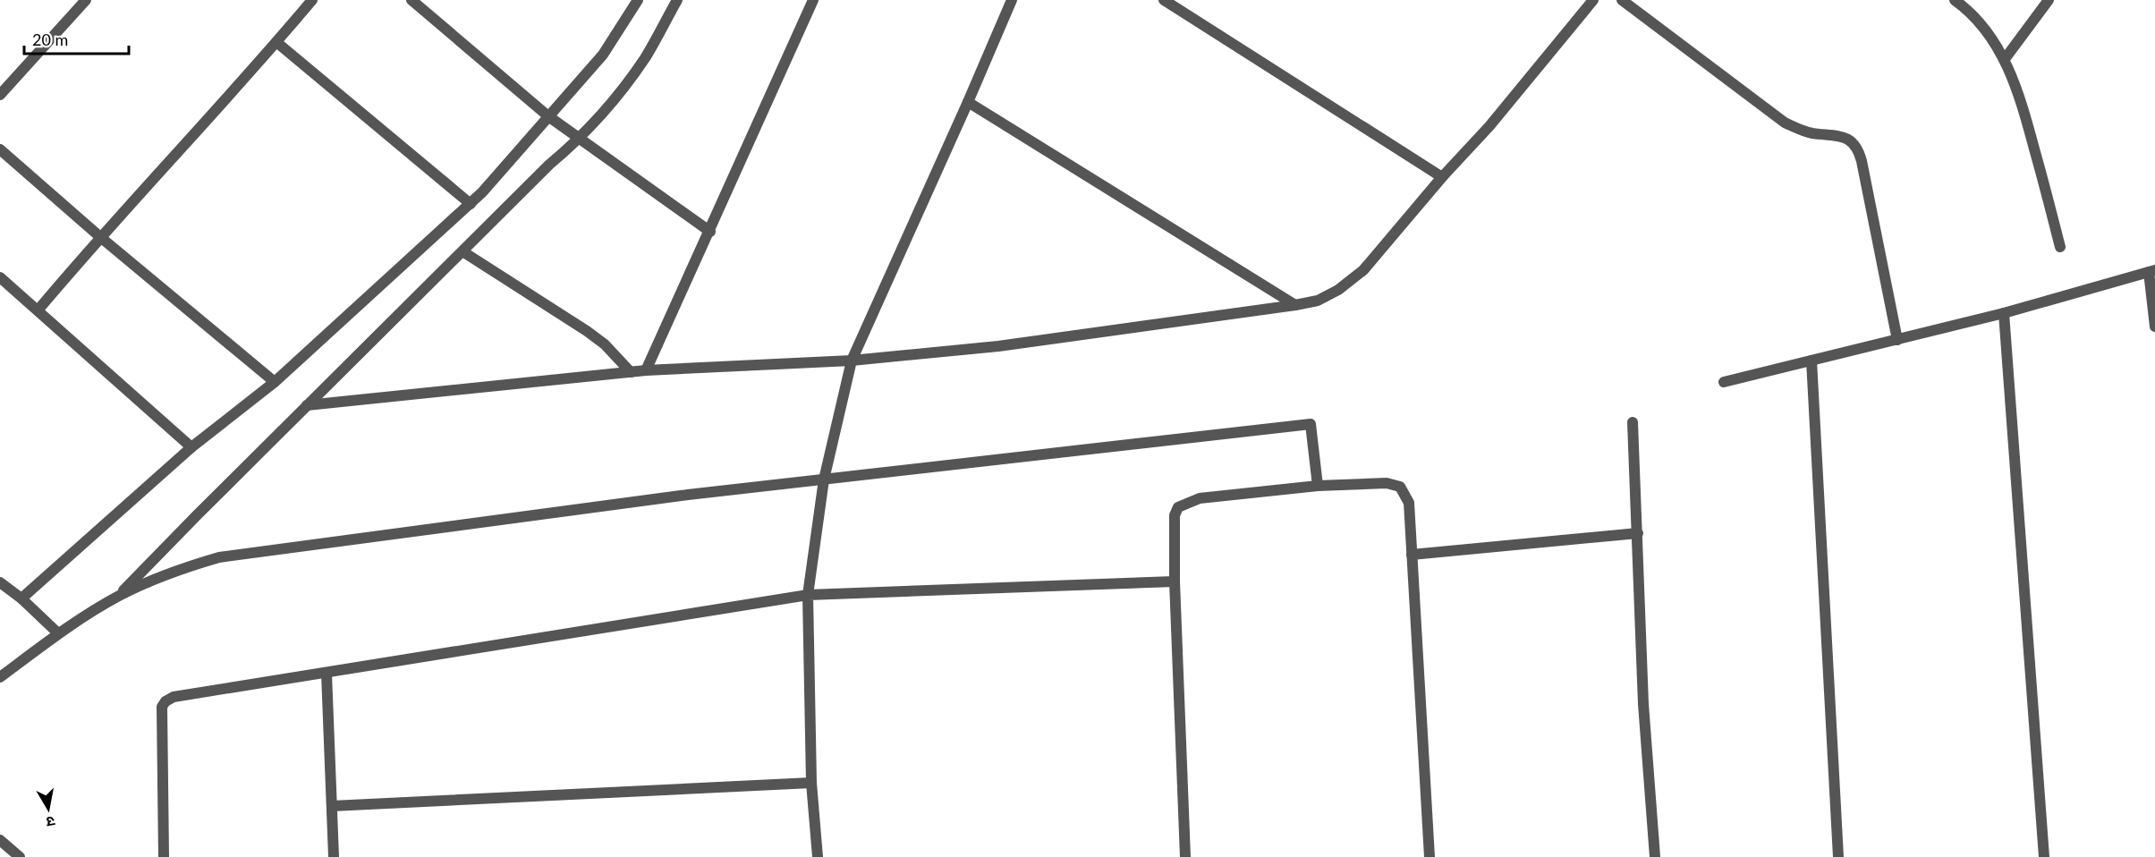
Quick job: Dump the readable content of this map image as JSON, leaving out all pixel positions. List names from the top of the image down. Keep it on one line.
{"scale_bar":"20 m","north":"bottom"}
